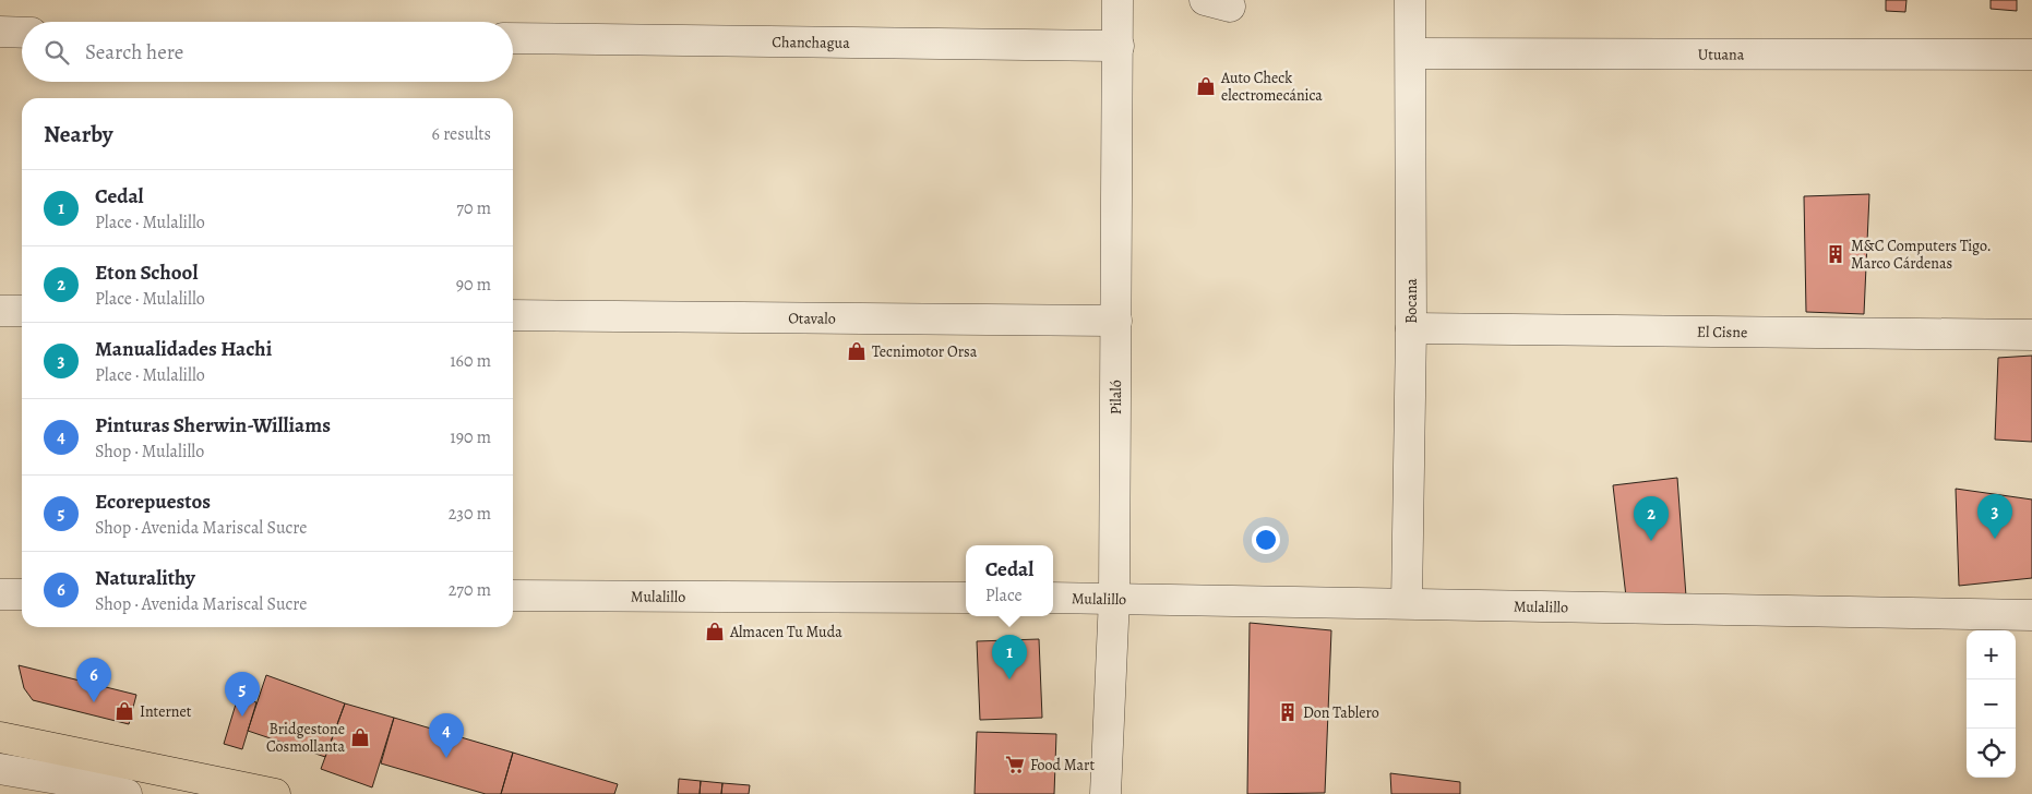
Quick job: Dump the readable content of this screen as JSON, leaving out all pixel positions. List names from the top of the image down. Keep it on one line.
{"streets":{"street":["Chanchagua","Utuana","Bocana","Otavalo","El Cisne","Pilaló","Mulalillo"]},"crossings":[["Chanchagua","Pilaló"],["Utuana","Bocana"],["Bocana","El Cisne"],["Bocana","Mulalillo"],["Otavalo","Pilaló"],["Pilaló","Mulalillo"]],"places":{"shop":["Auto Check electromecánica","Tecnimotor Orsa","Almacen Tu Muda","Internet","Bridgestone Cosmollanta"],"building":["M&C Computers Tigo. Marco Cárdenas","Don Tablero"],"supermarket":["Food Mart"]},"page":{"search":"Search here","heading":["Nearby","6 results"],"list":[{"mark":"1","name":"Cedal","note":"Place · Mulalillo","value":"70 m"},{"mark":"2","name":"Eton School","note":"Place · Mulalillo","value":"90 m"},{"mark":"3","name":"Manualidades Hachi","note":"Place · Mulalillo","value":"160 m"},{"mark":"4","name":"Pinturas Sherwin-Williams","note":"Shop · Mulalillo","value":"190 m"},{"mark":"5","name":"Ecorepuestos","note":"Shop · Avenida Mariscal Sucre","value":"230 m"},{"mark":"6","name":"Naturalithy","note":"Shop · Avenida Mariscal Sucre","value":"270 m"}],"pins":["3","2","1","6","5","4"],"popup":["Cedal","Place"],"map_buttons":["+","−"]}}
